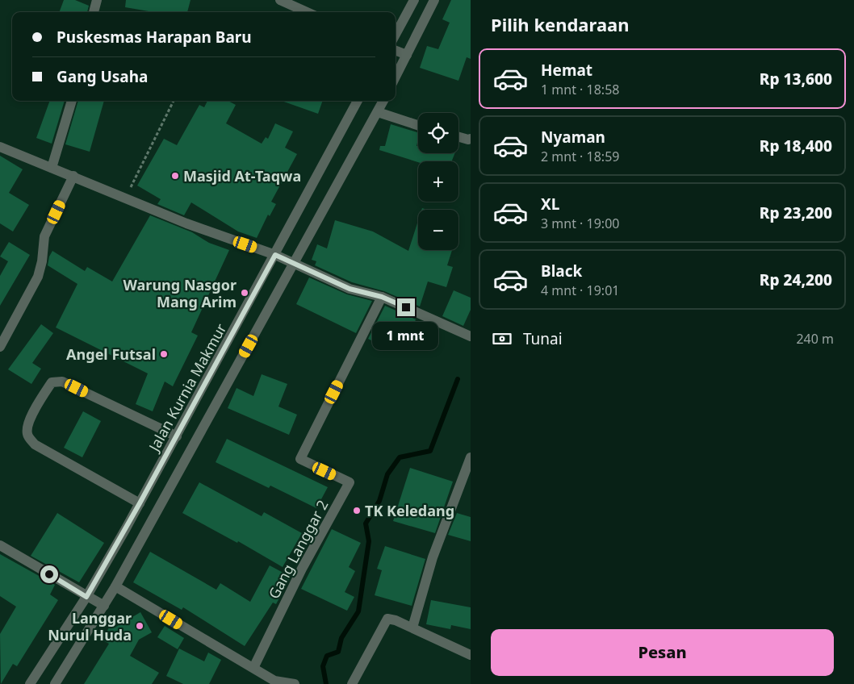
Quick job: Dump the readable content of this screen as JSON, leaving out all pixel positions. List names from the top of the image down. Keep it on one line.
{"streets":{"street":["Jalan Kurnia Makmur","Gang Langgar 2"]},"places":["Masjid At-Taqwa","Warung Nasgor Mang Arim","Angel Futsal","TK Keledang","Langgar Nurul Huda"],"page":{"heading":"Pilih kendaraan","banner":["Puskesmas Harapan Baru","Gang Usaha"],"list":[{"name":"Hemat","note":"1 mnt · 18:58","value":"Rp 13,600"},{"name":"Nyaman","note":"2 mnt · 18:59","value":"Rp 18,400"},{"name":"XL","note":"3 mnt · 19:00","value":"Rp 23,200"},{"name":"Black","note":"4 mnt · 19:01","value":"Rp 24,200"}],"map_buttons":["+","−"],"pay":["Tunai","240 m"],"bubble":"1 mnt","buttons":"Pesan"}}
